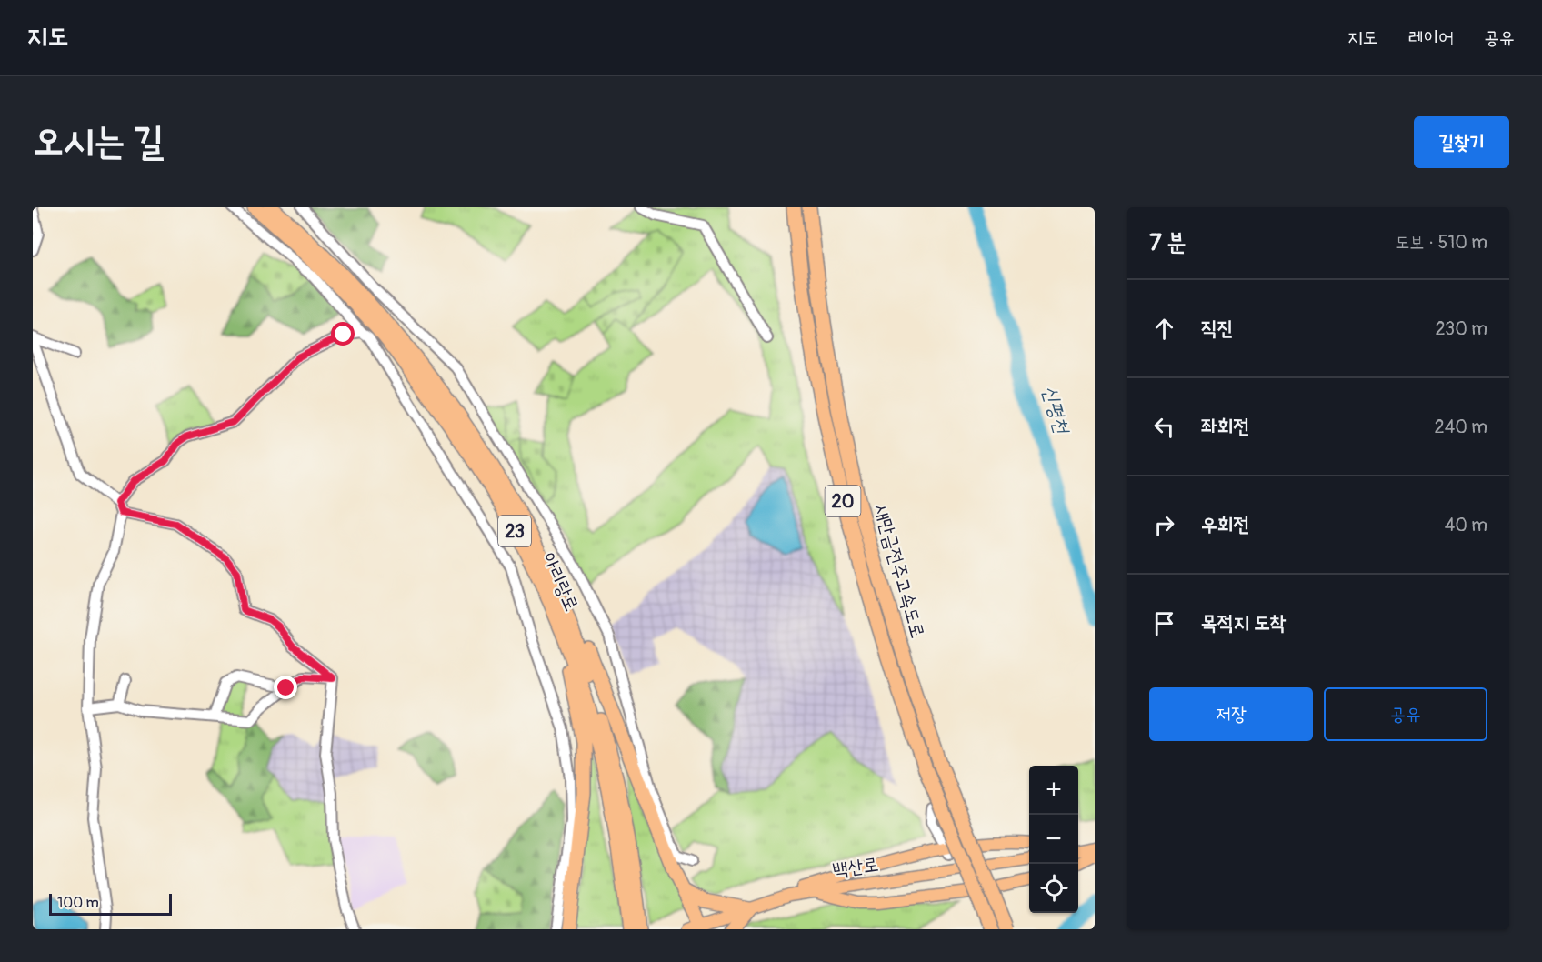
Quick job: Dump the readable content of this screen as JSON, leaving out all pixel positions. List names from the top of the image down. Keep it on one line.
{"streets":{"highway":["20","23","새만금전주고속도로","아리랑로"],"main road":["백산로"]},"water":["신평천"],"scale_bar":"100 m","page":{"header":"지도","nav":["지도","레이어","공유"],"buttons":["길찾기",["저장","공유"]],"title":"오시는 길","heading":["7 분","도보 · 510 m"],"list":[["직진","230 m"],["좌회전","240 m"],["우회전","40 m"],"목적지 도착"],"map_buttons":["+","−"],"scale":"100 m"}}
